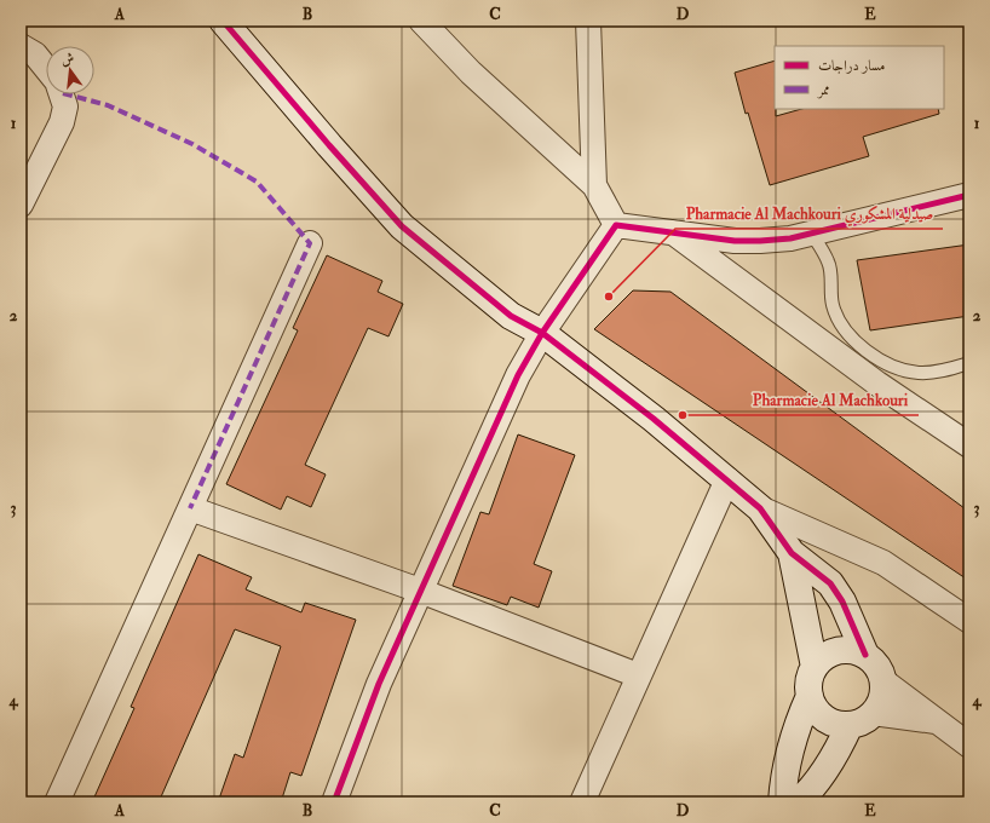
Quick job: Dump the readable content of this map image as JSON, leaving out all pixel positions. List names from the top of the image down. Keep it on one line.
{"places":["Pharmacie Al Machkouri صيدلية المشكوري","Pharmacie Al Machkouri"],"legend":["مسار دراجات","ممر"],"north":"top","grid":{"columns":["A","B","C","D","E"],"rows":["1","2","3","4"]}}
